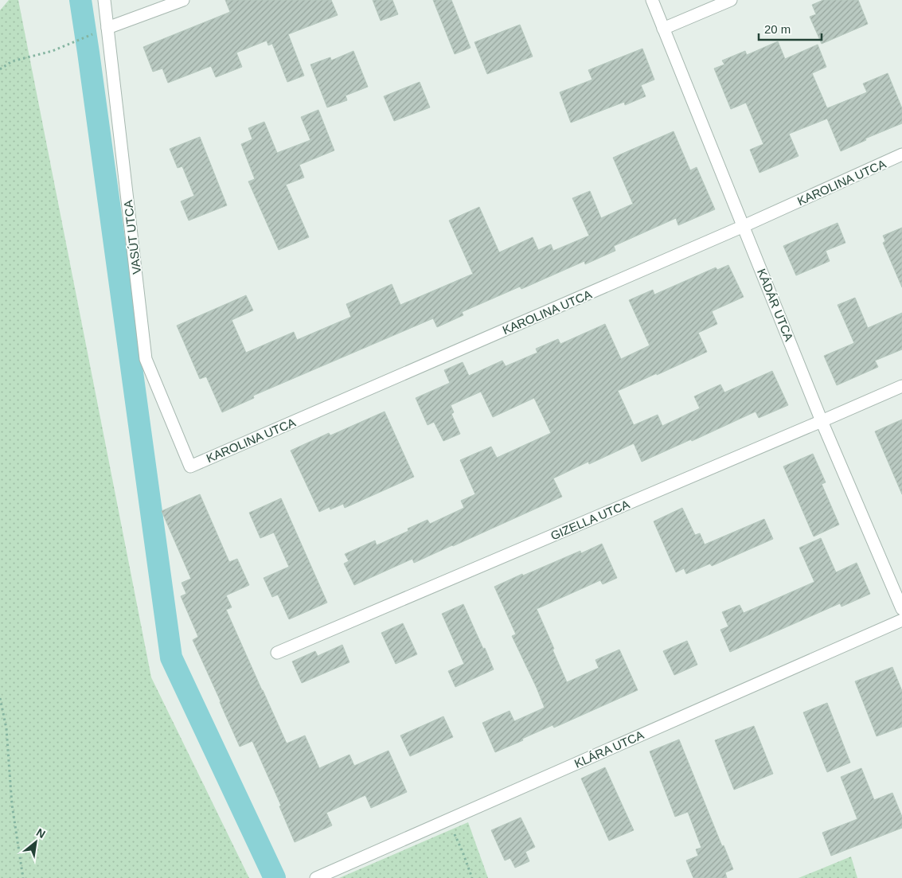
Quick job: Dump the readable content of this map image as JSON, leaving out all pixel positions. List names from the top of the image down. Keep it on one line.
{"streets":{"street":["KAROLINA UTCA","VASÚT UTCA","KÁDÁR UTCA","GIZELLA UTCA","KLÁRA UTCA"]},"crossings":[["KAROLINA UTCA","VASÚT UTCA"],["KAROLINA UTCA","KÁDÁR UTCA"],["KÁDÁR UTCA","GIZELLA UTCA"]],"scale_bar":"20 m","north":"top right"}
